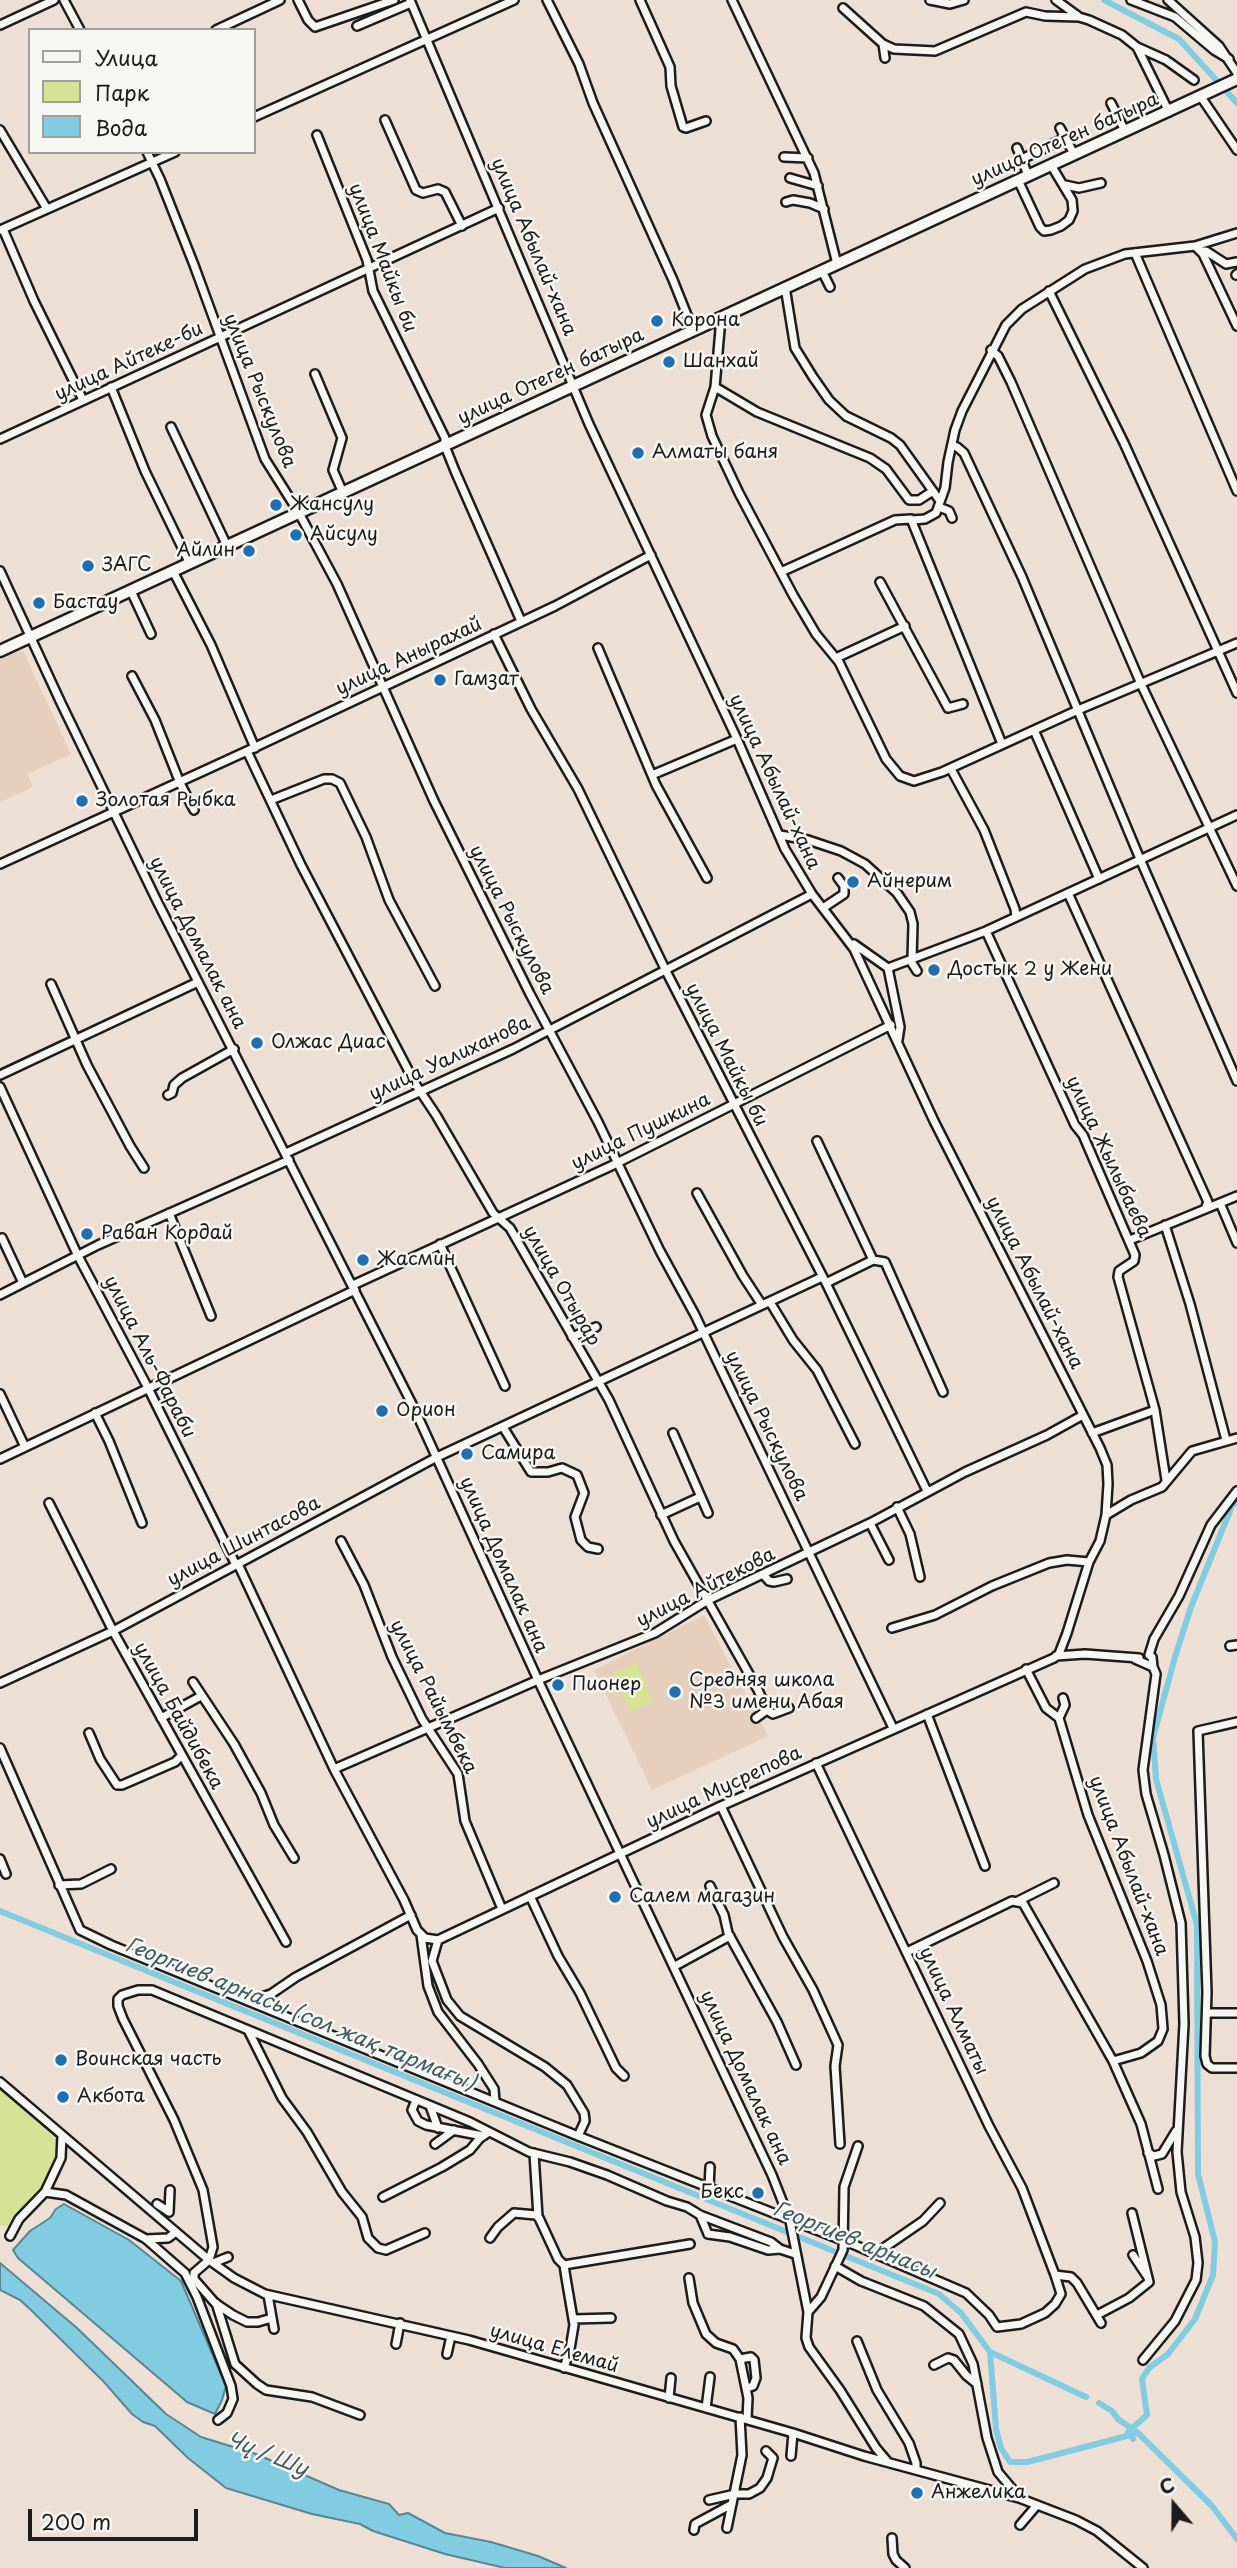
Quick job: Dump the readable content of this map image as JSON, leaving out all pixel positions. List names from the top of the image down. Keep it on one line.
{"streets":{"main road":["улица Отеген батыра"],"street":["улица Абылай-хана","улица Майкы би","улица Айтеке-би","улица Рыскулова","улица Анырахай","улица Домалак ана","улица Уалиханова","улица Пушкина","улица Жылыбаева","улица Отырар","улица Аль-Фараби","улица Шинтасова","улица Айтекова","улица Райымбека","улица Байдибека","улица Мусрепова","улица Алматы","улица Елемай"]},"crossings":[["улица Отеген батыра","улица Абылай-хана"],["улица Отеген батыра","улица Майкы би"],["улица Отеген батыра","улица Рыскулова"],["улица Отеген батыра","улица Домалак ана"],["улица Отеген батыра","улица Отырар"],["улица Абылай-хана","улица Айтеке-би"],["улица Абылай-хана","улица Анырахай"],["улица Абылай-хана","улица Уалиханова"],["улица Абылай-хана","улица Пушкина"],["улица Абылай-хана","улица Айтекова"],["улица Абылай-хана","улица Мусрепова"],["улица Майкы би","улица Айтеке-би"],["улица Майкы би","улица Анырахай"],["улица Майкы би","улица Уалиханова"],["улица Майкы би","улица Пушкина"],["улица Майкы би","улица Шинтасова"],["улица Майкы би","улица Айтекова"],["улица Айтеке-би","улица Рыскулова"],["улица Рыскулова","улица Анырахай"],["улица Рыскулова","улица Уалиханова"],["улица Рыскулова","улица Пушкина"],["улица Рыскулова","улица Шинтасова"],["улица Рыскулова","улица Айтекова"],["улица Рыскулова","улица Мусрепова"],["улица Анырахай","улица Домалак ана"],["улица Анырахай","улица Отырар"],["улица Домалак ана","улица Уалиханова"],["улица Домалак ана","улица Пушкина"],["улица Домалак ана","улица Шинтасова"],["улица Домалак ана","улица Айтекова"],["улица Домалак ана","улица Мусрепова"],["улица Домалак ана","улица Алматы"],["улица Уалиханова","улица Отырар"],["улица Уалиханова","улица Аль-Фараби"],["улица Пушкина","улица Отырар"],["улица Пушкина","улица Аль-Фараби"],["улица Отырар","улица Шинтасова"],["улица Отырар","улица Айтекова"],["улица Аль-Фараби","улица Шинтасова"],["улица Аль-Фараби","улица Айтекова"],["улица Шинтасова","улица Байдибека"],["улица Айтекова","улица Райымбека"],["улица Райымбека","улица Мусрепова"],["улица Мусрепова","улица Алматы"]],"water":["Георгиев арнасы (сол жақ тармағы)","Георгиев арнасы","Чү / Шу"],"places":["Корона","Шанхай","Алматы баня","Жансулу","Айсулу","Айлин","ЗАГС","Бастау","Гамзат","Золотая Рыбка","Айнерим","Достык 2 у Жени","Олжас Диас","Раван Кордай","Жасмин","Орион","Самира","Пионер","Средняя школа №3 имени Абая","Салем магазин","Воинская часть","Акбота","Бекс","Анжелика"],"legend":["Улица","Парк","Вода"],"scale_bar":"200 m","north":"top"}
